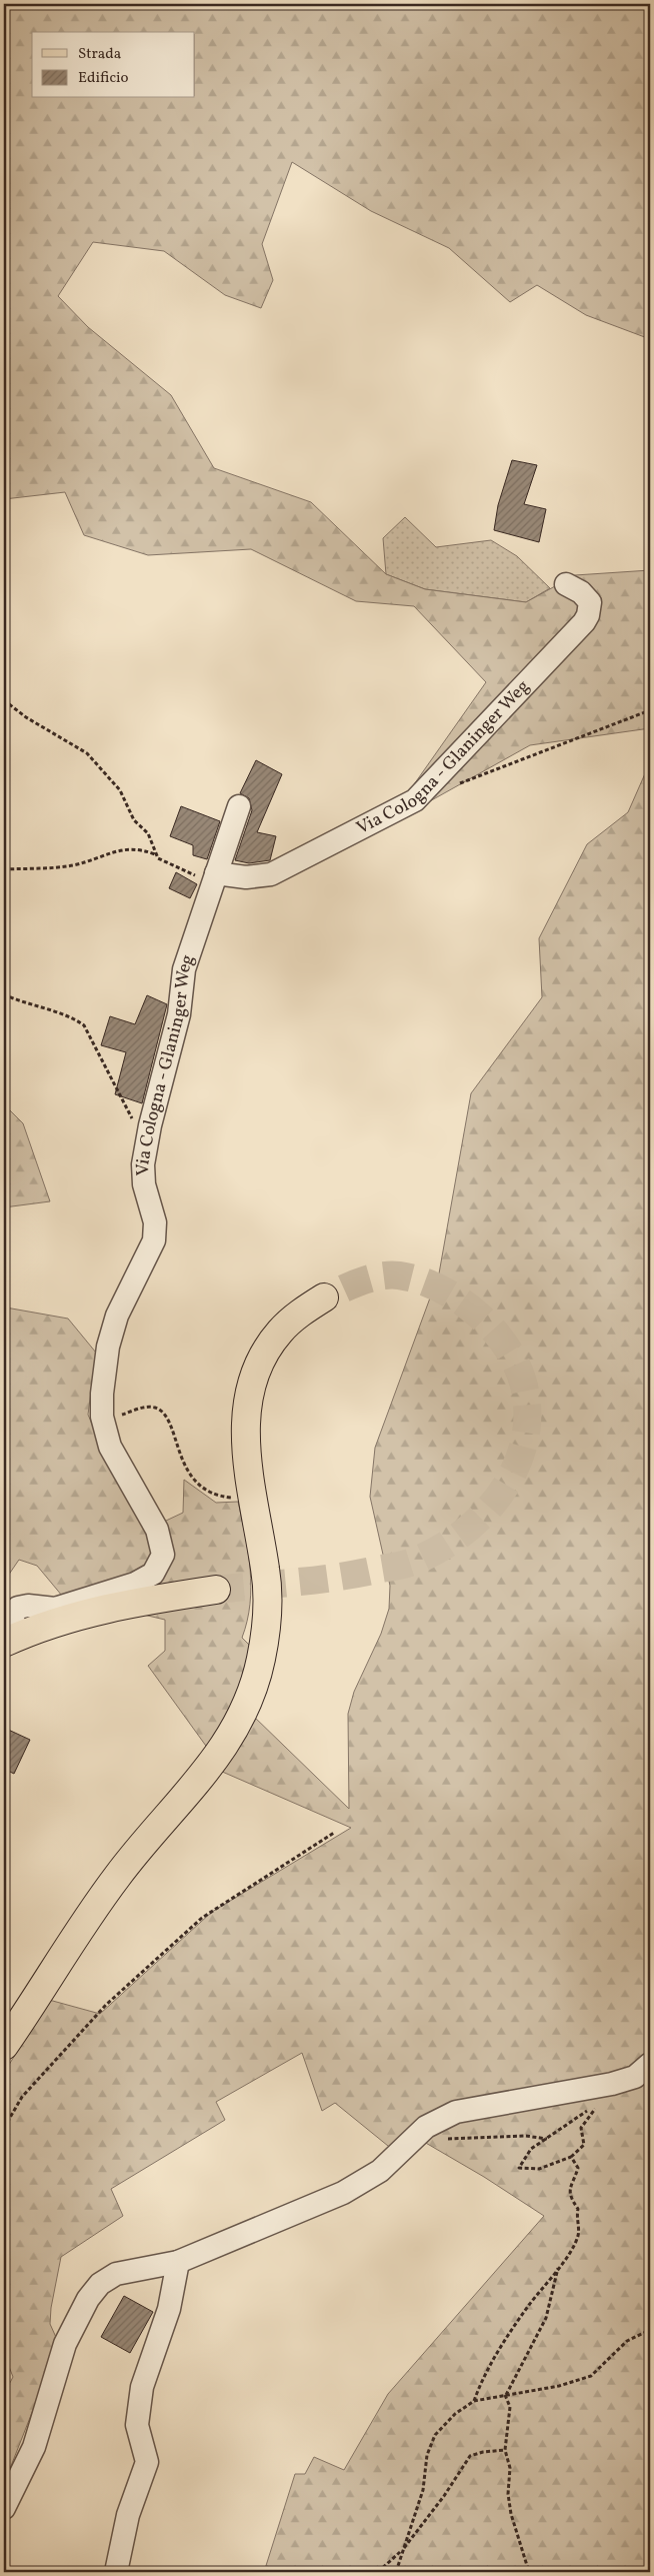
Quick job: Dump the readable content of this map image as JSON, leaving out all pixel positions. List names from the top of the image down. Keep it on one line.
{"streets":{"street":["Via Cologna - Glaninger Weg"]},"legend":["Strada","Edificio"]}
